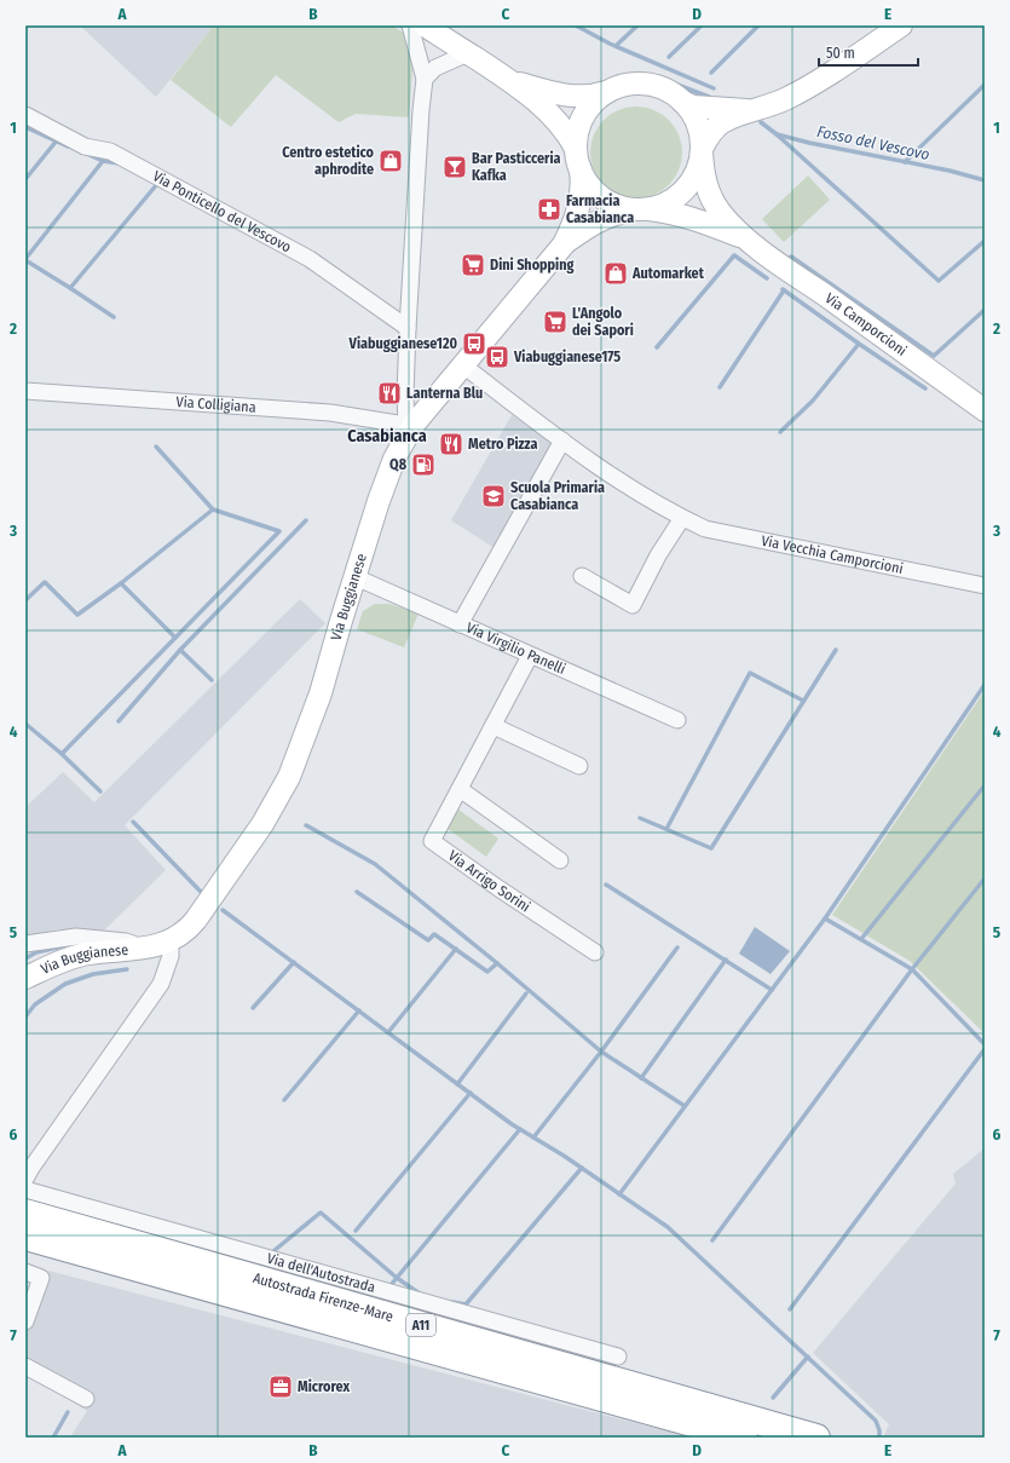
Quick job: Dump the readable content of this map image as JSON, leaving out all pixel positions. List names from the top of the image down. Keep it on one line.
{"streets":{"highway":["Autostrada Firenze-Mare","A11"],"main road":["Via Camporcioni","Via Buggianese"],"street":["Via Ponticello del Vescovo","Via Colligiana","Via Vecchia Camporcioni","Via Virgilio Panelli","Via Arrigo Sorini","Via dell'Autostrada"]},"crossings":[["Via Colligiana","Via Buggianese"],["Via Vecchia Camporcioni","Via Buggianese"],["Via Buggianese","Via Virgilio Panelli"],["Via Virgilio Panelli","Via Arrigo Sorini"]],"districts":["Casabianca"],"water":["Fosso del Vescovo"],"places":{"shop":["Centro estetico aphrodite","Automarket"],"bar":["Bar Pasticceria Kafka"],"pharmacy":["Farmacia Casabianca"],"supermarket":["Dini Shopping","L'Angolo dei Sapori"],"bus stop":["Viabuggianese120","Viabuggianese175"],"restaurant":["Lanterna Blu","Metro Pizza"],"fuel station":["Q8"],"school or university":["Scuola Primaria Casabianca"],"office":["Microrex"]},"scale_bar":"50 m","grid":{"columns":["A","B","C","D","E"],"rows":["1","2","3","4","5","6","7"]}}
